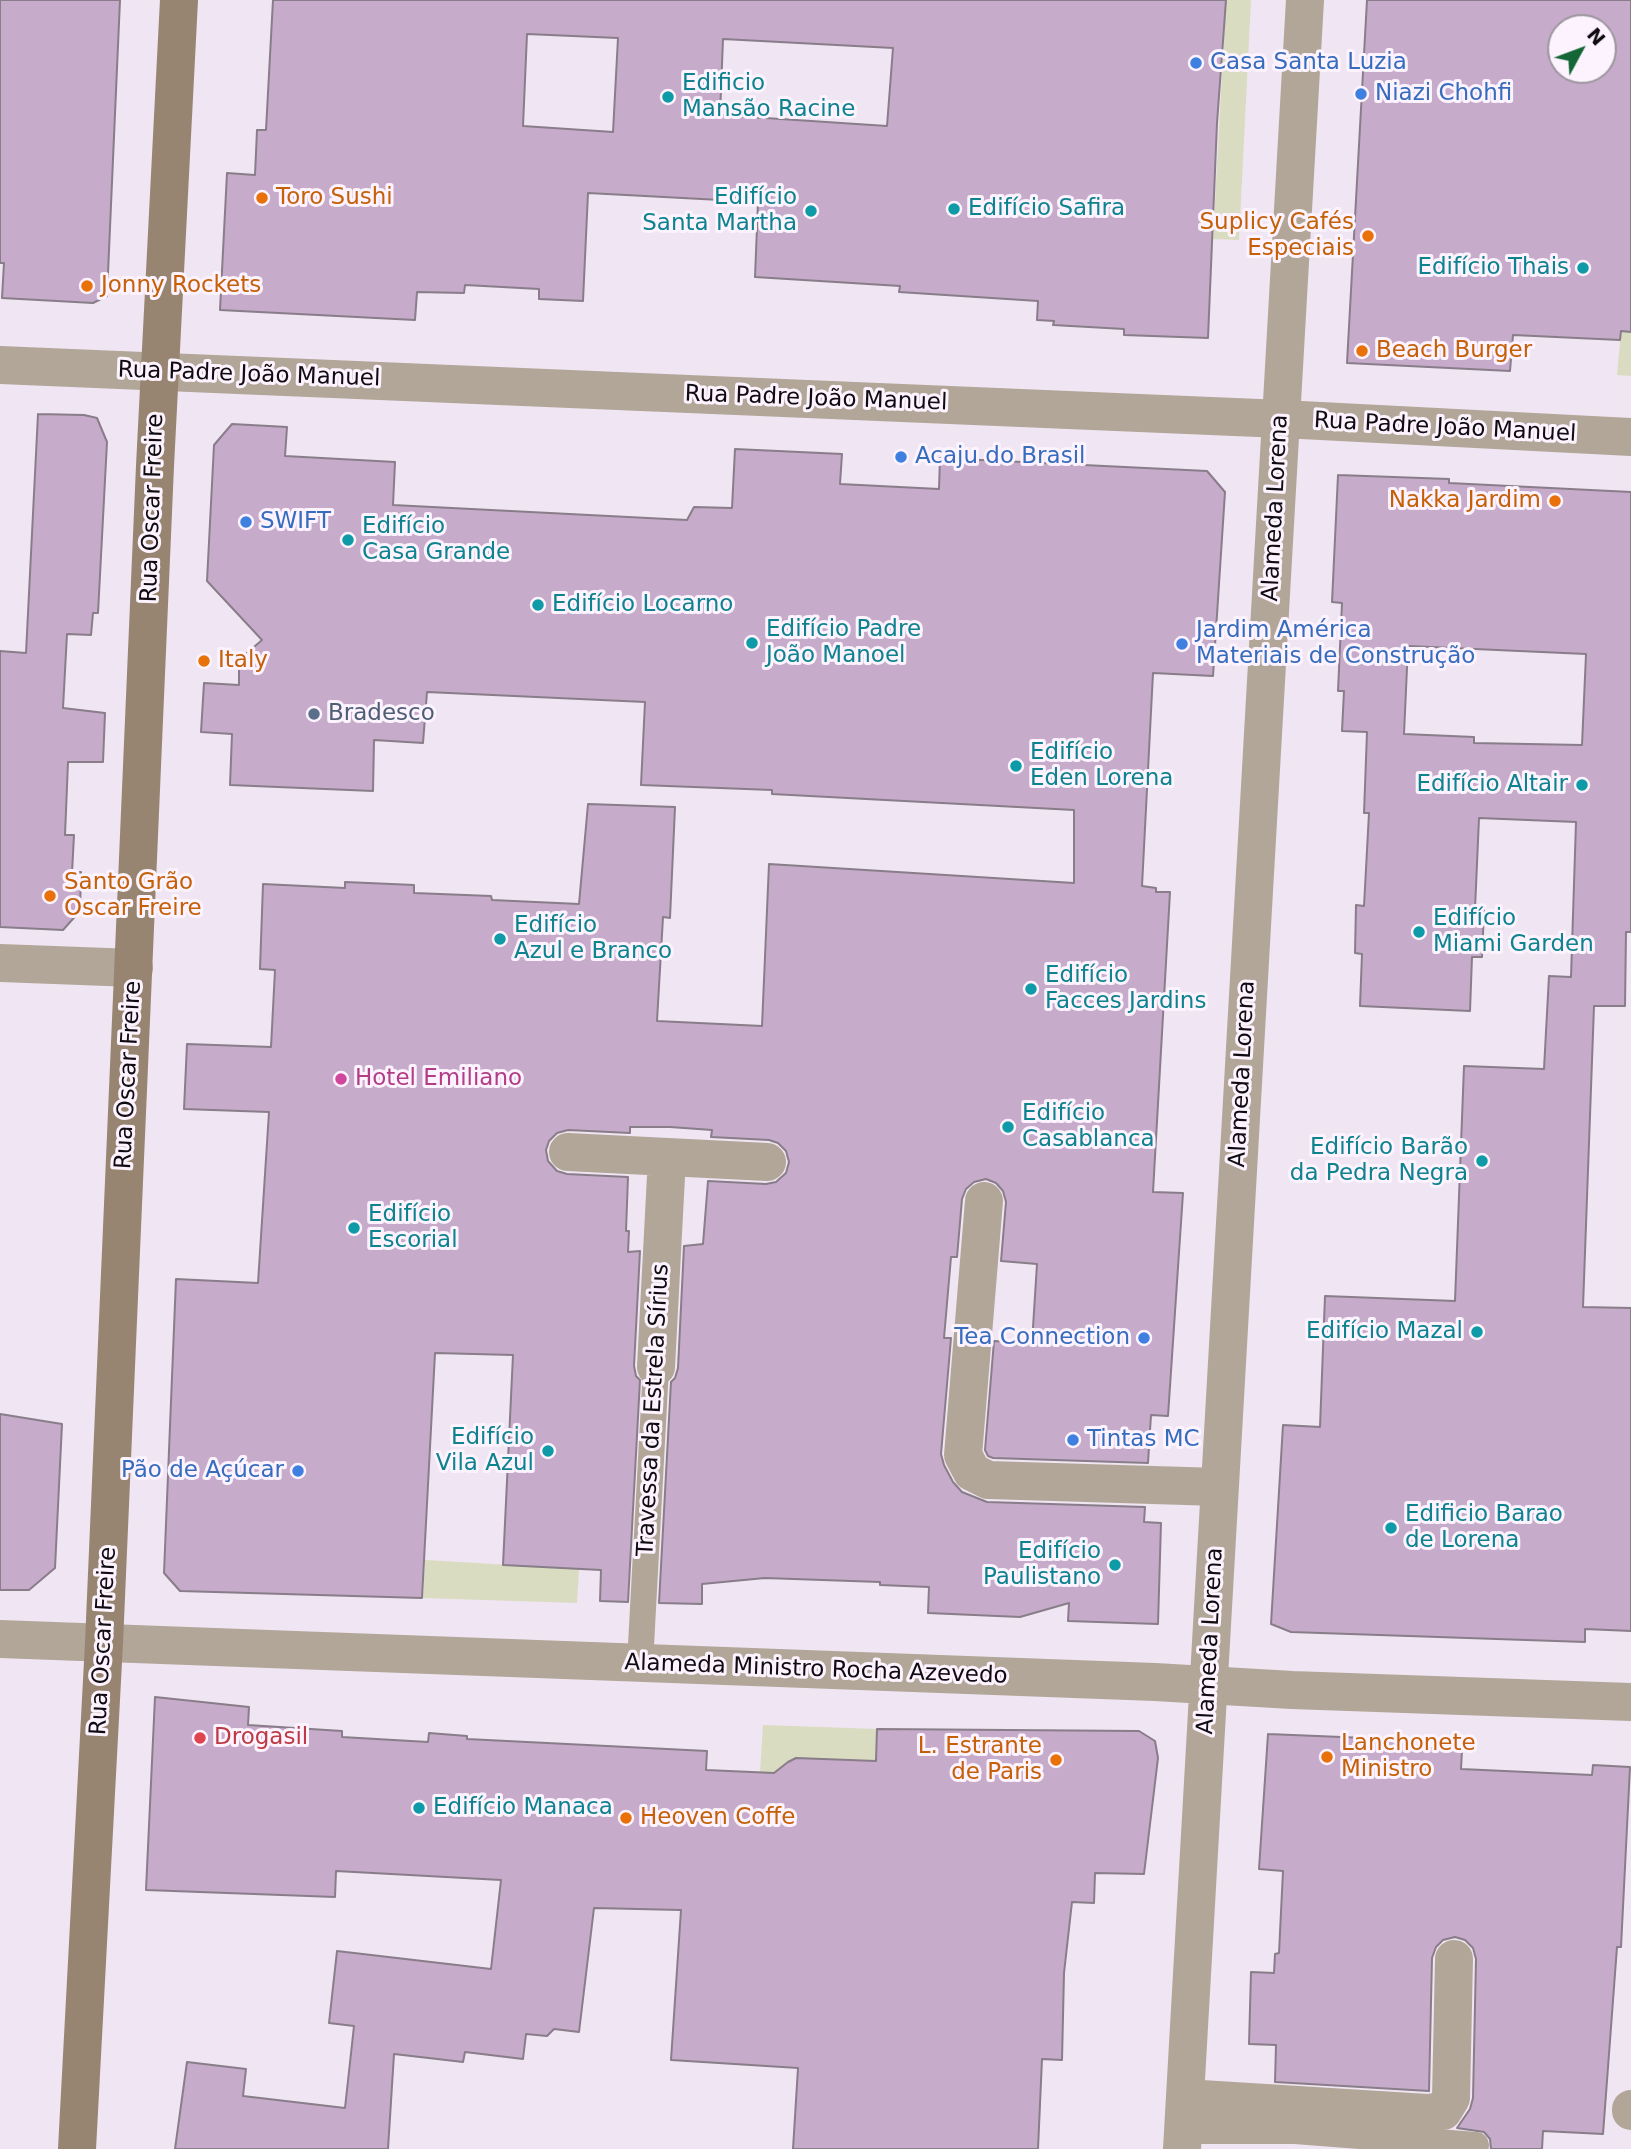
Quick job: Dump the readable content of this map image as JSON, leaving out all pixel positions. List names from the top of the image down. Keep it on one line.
{"streets":{"street":["Rua Padre João Manuel","Rua Oscar Freire","Alameda Lorena","Travessa da Estrela Sírius","Alameda Ministro Rocha Azevedo"]},"crossings":[["Rua Padre João Manuel","Rua Oscar Freire"],["Rua Padre João Manuel","Alameda Lorena"],["Rua Oscar Freire","Alameda Ministro Rocha Azevedo"],["Alameda Lorena","Alameda Ministro Rocha Azevedo"],["Travessa da Estrela Sírius","Alameda Ministro Rocha Azevedo"]],"places":["Casa Santa Luzia","Niazi Chohfi","Edificio Mansão Racine","Toro Sushi","Edifício Safira","Edifício Santa Martha","Suplicy Cafés Especiais","Edifício Thais","Jonny Rockets","Beach Burger","Acaju do Brasil","Nakka Jardim","SWIFT","Edifício Casa Grande","Edifício Locarno","Edifício Padre João Manoel","Jardim América Materiais de Construção","Italy","Bradesco","Edifício Eden Lorena","Edifício Altair","Santo Grão Oscar Freire","Edifício Miami Garden","Edifício Azul e Branco","Edifício Facces Jardins","Hotel Emiliano","Edifício Casablanca","Edifício Barão da Pedra Negra","Edifício Escorial","Edifício Mazal","Tea Connection","Tintas MC","Edifício Vila Azul","Pão de Açúcar","Edificio Barao de Lorena","Edifício Paulistano","Drogasil","Lanchonete Ministro","L. Estrante de Paris","Edifício Manaca","Heoven Coffe"],"north":"top right"}
